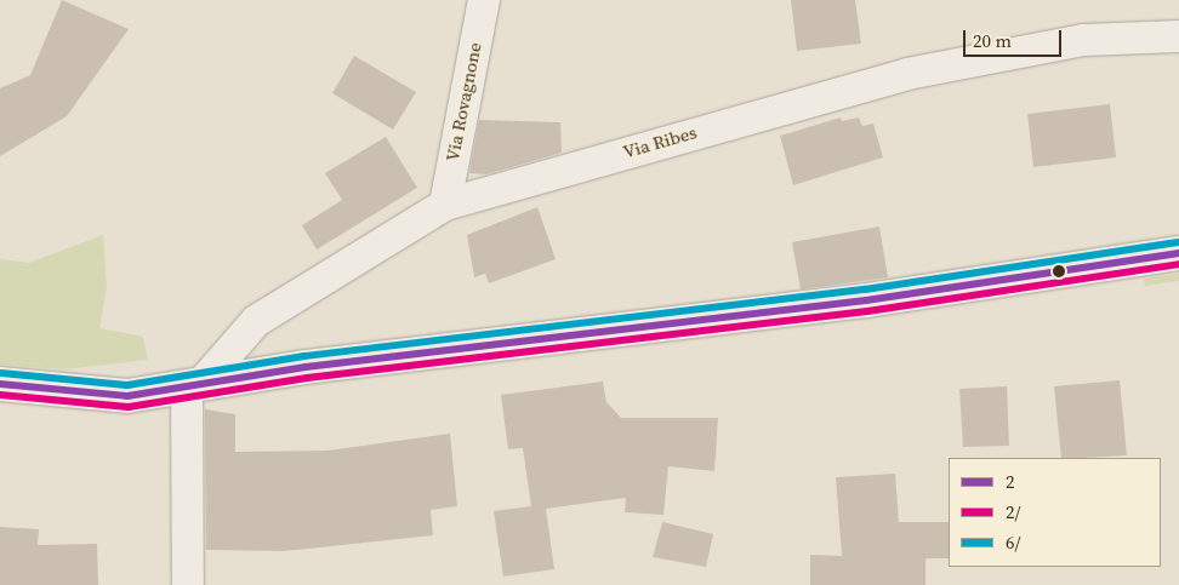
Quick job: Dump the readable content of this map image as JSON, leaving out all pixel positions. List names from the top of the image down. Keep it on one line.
{"streets":{"street":["Via Rovagnone","Via Ribes"]},"crossings":[["Via Rovagnone","Via Ribes"]],"lines":["transit line 6/","transit line 2","transit line 2/"],"legend":["2","2/","6/"],"scale_bar":"20 m"}
